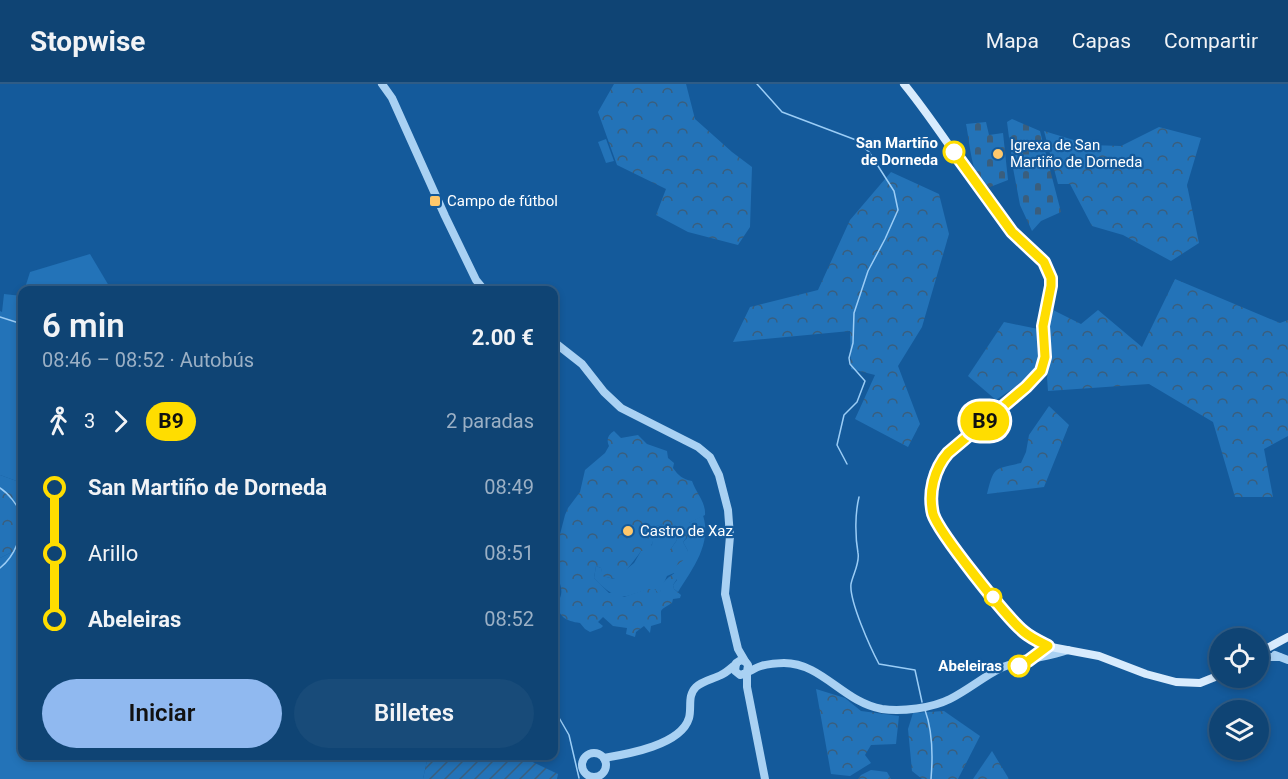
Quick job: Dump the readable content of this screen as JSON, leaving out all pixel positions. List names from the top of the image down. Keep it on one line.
{"places":{"other":["San Martiño de Dorneda","Igrexa de San Martiño de Dorneda","Castro de Xaz","Abeleiras"],"transit":["Campo de fútbol"]},"lines":["bus line B9"],"page":{"header":"Stopwise","nav":["Mapa","Capas","Compartir"],"on_map":"B9","heading":["6 min","08:46 – 08:52 · Autobús","2.00 €"],"legs":["3","B9","2 paradas"],"list":[{"name":"San Martiño de Dorneda","value":"08:49"},{"name":"Arillo","value":"08:51"},{"name":"Abeleiras","value":"08:52"}],"buttons":["Iniciar","Billetes"]}}
